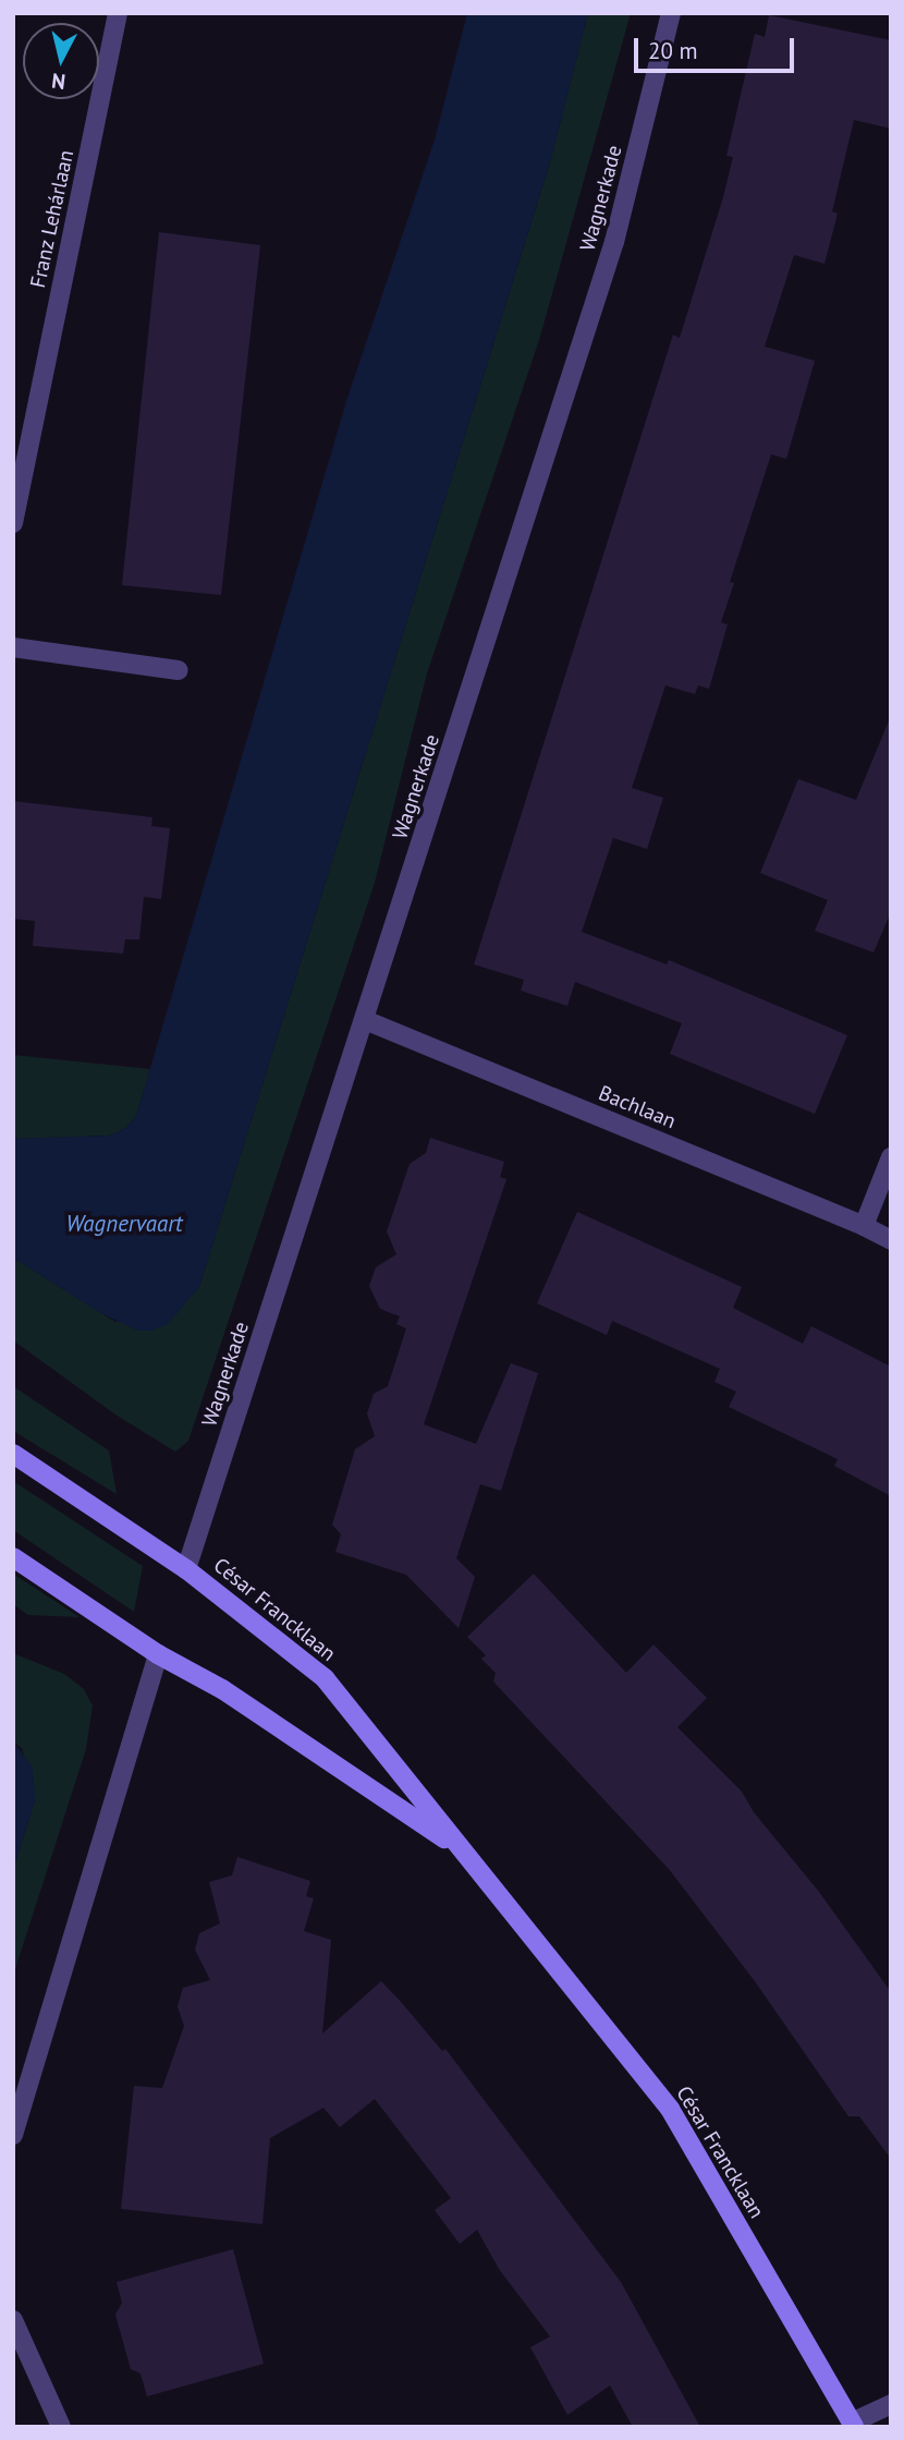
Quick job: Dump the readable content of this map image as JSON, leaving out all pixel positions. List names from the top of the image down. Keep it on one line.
{"streets":{"main road":["César Francklaan"],"street":["Wagnerkade","Franz Lehárlaan","Bachlaan"]},"crossings":[["Wagnerkade","Bachlaan"],["Wagnerkade","César Francklaan"]],"water":["Wagnervaart"],"scale_bar":"20 m","north":"bottom"}
